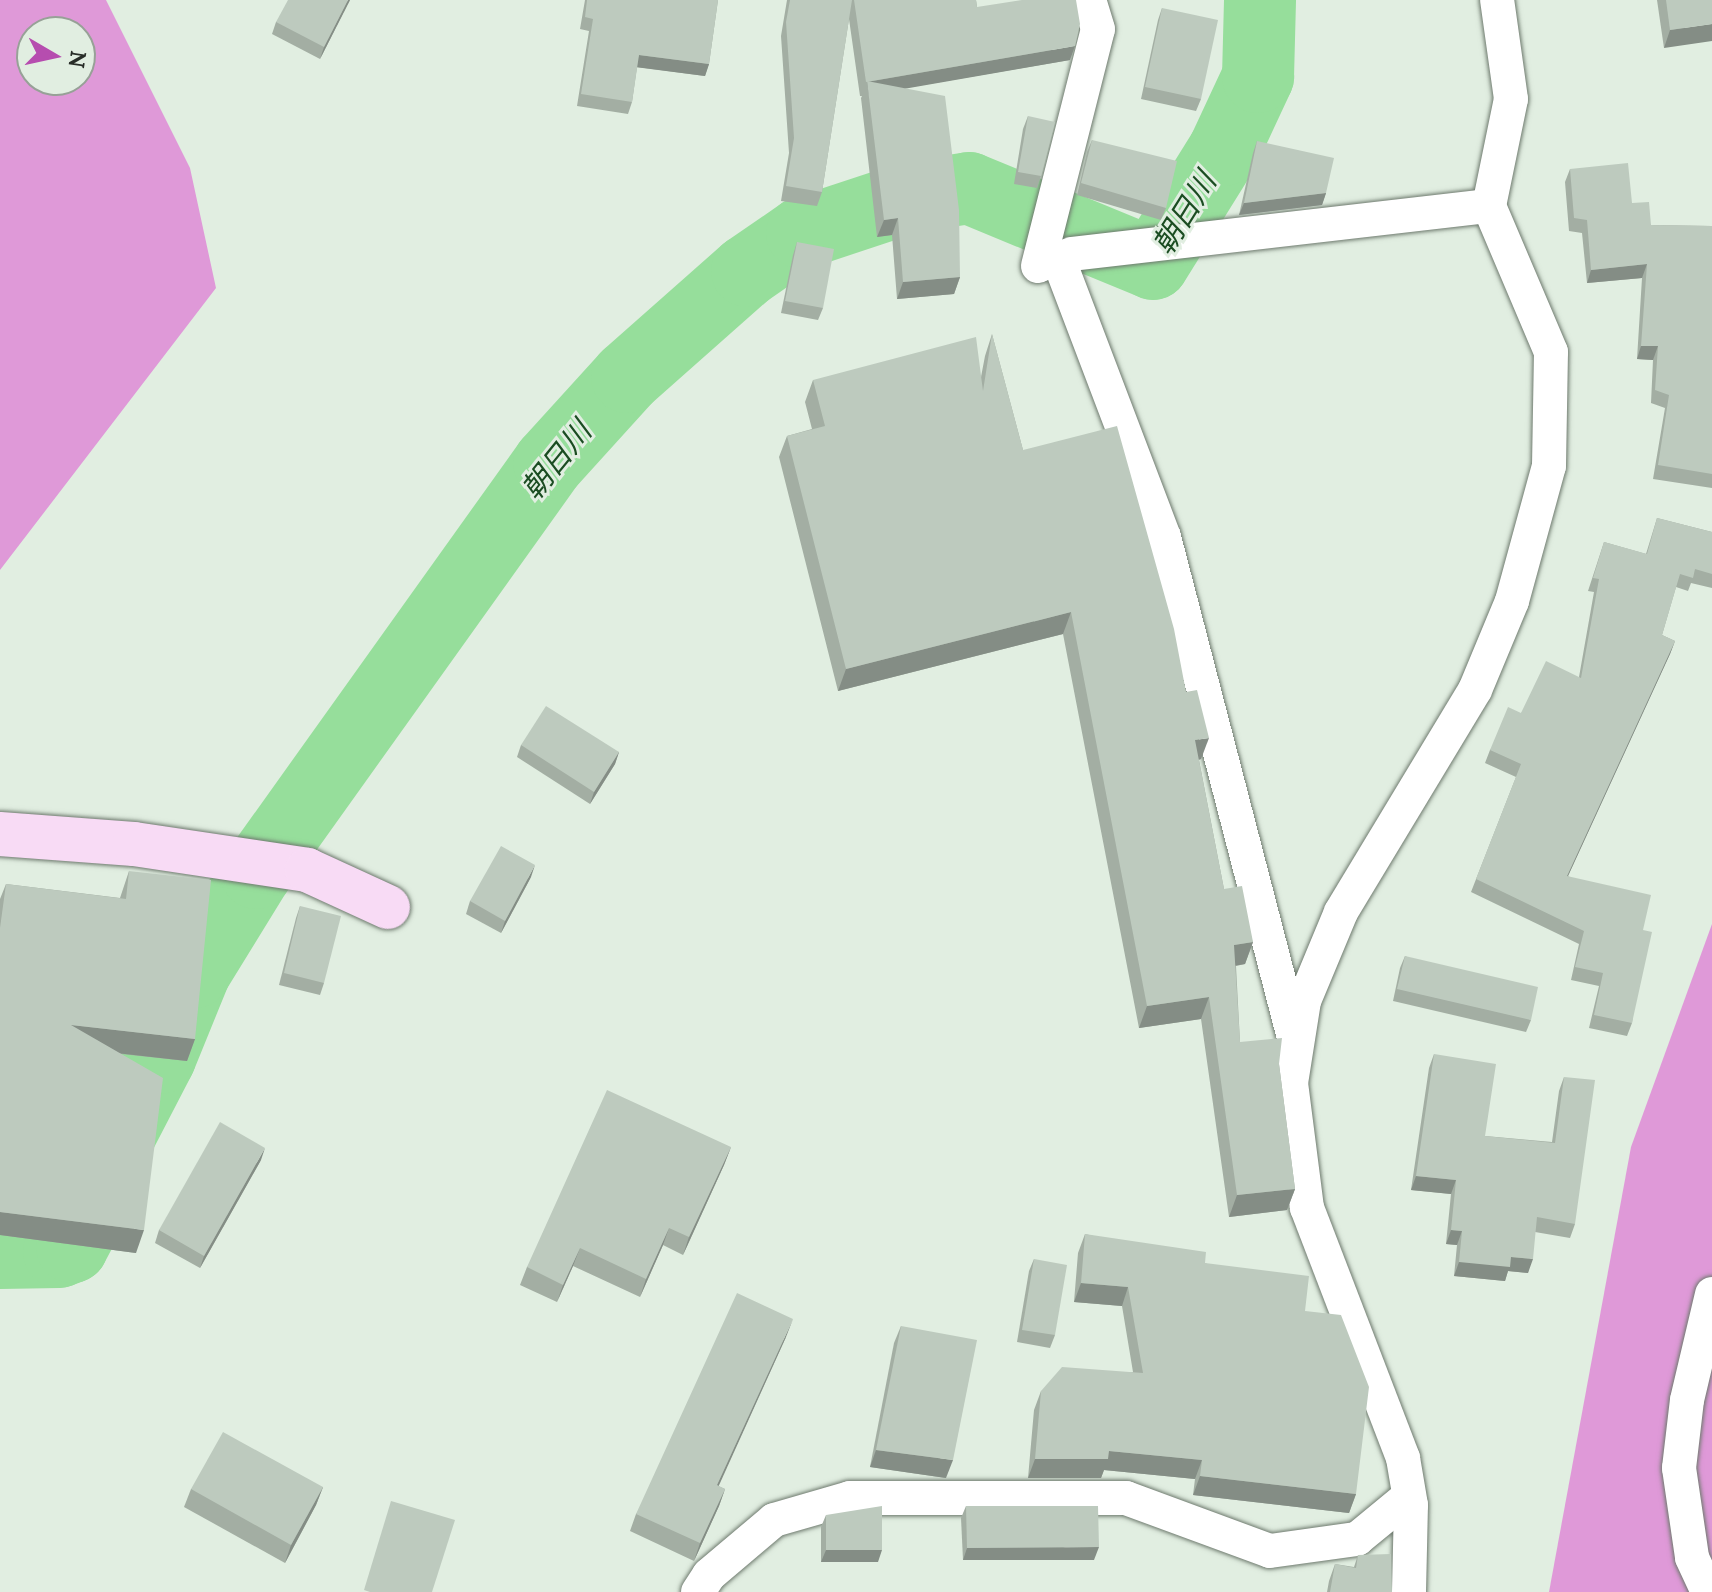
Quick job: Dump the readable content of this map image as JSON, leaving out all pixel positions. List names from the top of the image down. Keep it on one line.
{"water":["朝日川"],"north":"right"}
